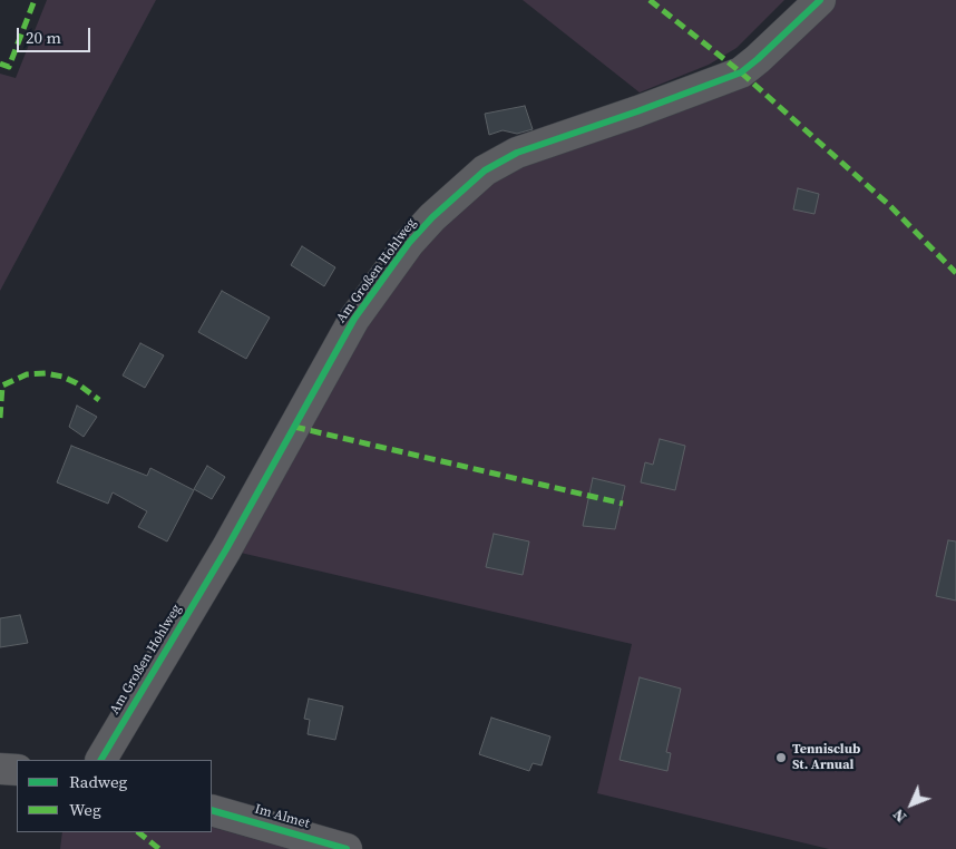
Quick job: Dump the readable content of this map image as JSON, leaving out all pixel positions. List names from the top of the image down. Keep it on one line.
{"streets":{"street":["Am Großen Hohlweg","Im Almet"]},"places":["Tennisclub St. Arnual"],"legend":["Radweg","Weg"],"scale_bar":"20 m","north":"bottom left"}
